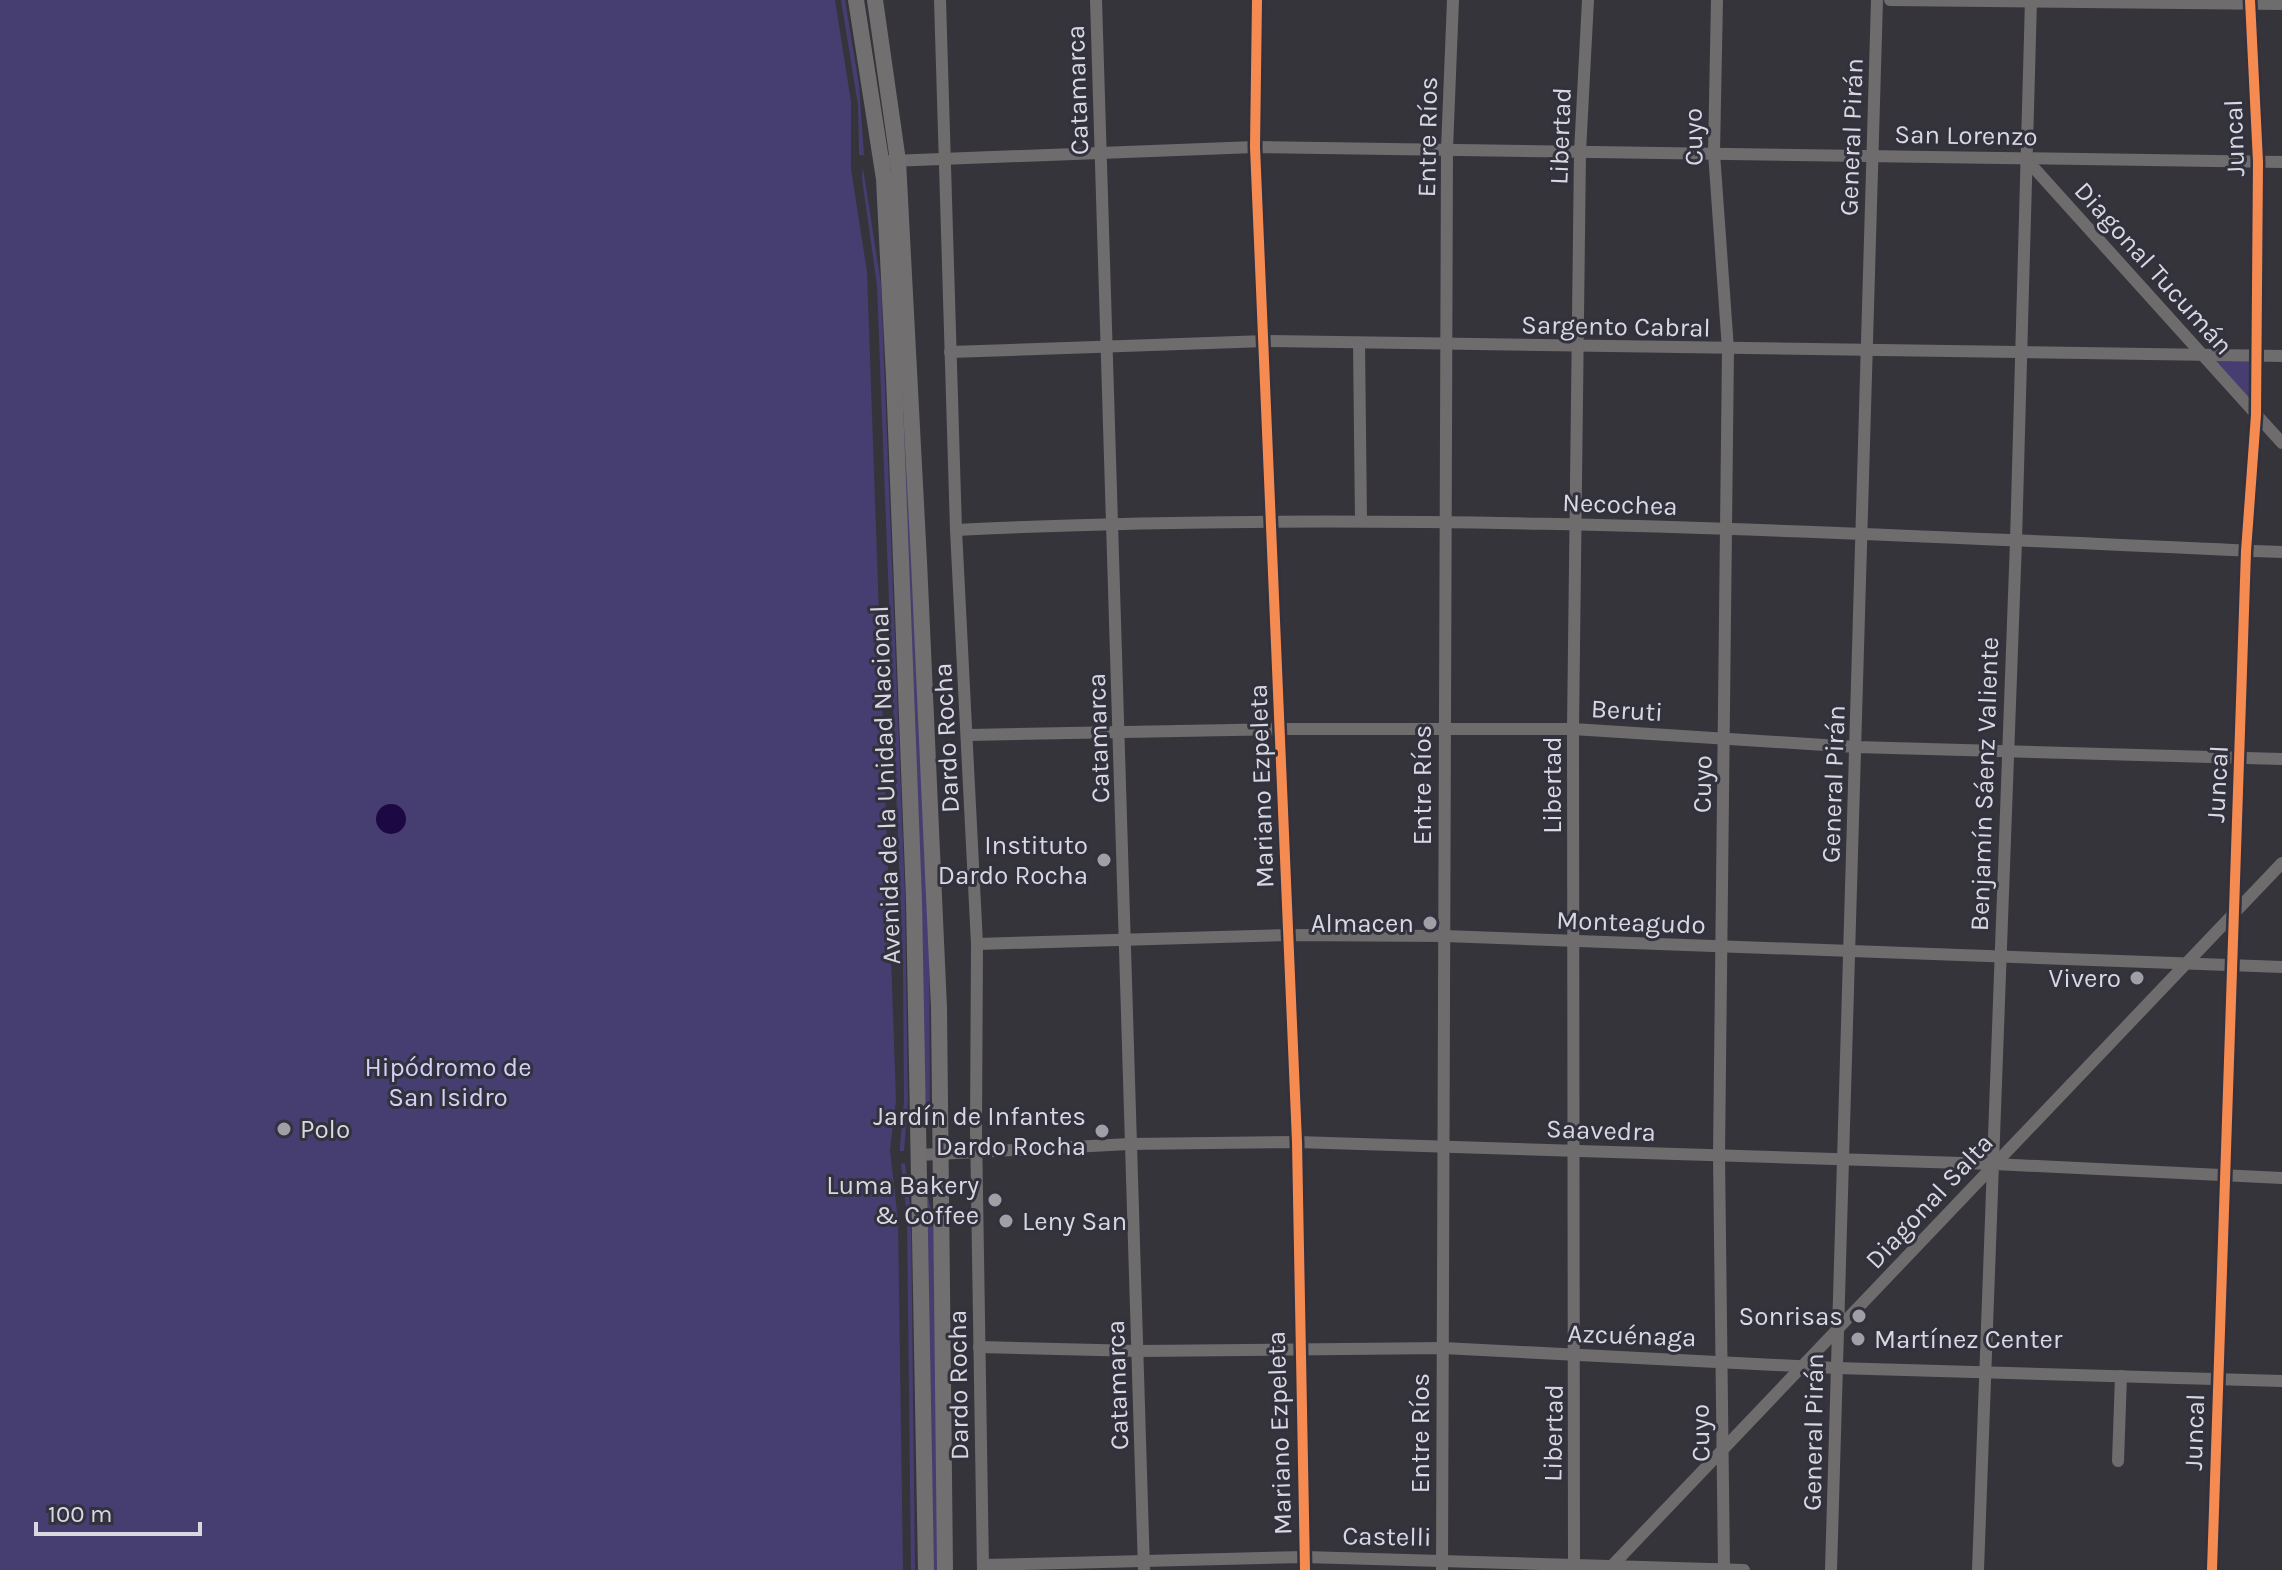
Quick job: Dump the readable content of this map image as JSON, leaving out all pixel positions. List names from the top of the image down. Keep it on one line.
{"streets":{"main road":["Avenida de la Unidad Nacional"],"street":["Catamarca","San Lorenzo","Libertad","Entre Ríos","Cuyo","General Pirán","Juncal","Diagonal Tucumán","Sargento Cabral","Necochea","Beruti","Dardo Rocha","Benjamín Sáenz Valiente","Mariano Ezpeleta","Monteagudo","Saavedra","Diagonal Salta","Azcuénaga","Castelli"]},"crossings":[["Catamarca","San Lorenzo"],["Catamarca","Sargento Cabral"],["Catamarca","Necochea"],["Catamarca","Beruti"],["Catamarca","Monteagudo"],["Catamarca","Saavedra"],["Catamarca","Azcuénaga"],["Catamarca","Castelli"],["San Lorenzo","Libertad"],["San Lorenzo","Entre Ríos"],["San Lorenzo","Cuyo"],["San Lorenzo","General Pirán"],["San Lorenzo","Juncal"],["San Lorenzo","Diagonal Tucumán"],["San Lorenzo","Dardo Rocha"],["San Lorenzo","Benjamín Sáenz Valiente"],["San Lorenzo","Avenida de la Unidad Nacional"],["San Lorenzo","Mariano Ezpeleta"],["Libertad","Sargento Cabral"],["Libertad","Necochea"],["Libertad","Beruti"],["Libertad","Monteagudo"],["Libertad","Saavedra"],["Libertad","Azcuénaga"],["Libertad","Castelli"],["Entre Ríos","Sargento Cabral"],["Entre Ríos","Necochea"],["Entre Ríos","Beruti"],["Entre Ríos","Monteagudo"],["Entre Ríos","Saavedra"],["Entre Ríos","Azcuénaga"],["Entre Ríos","Castelli"],["Cuyo","Sargento Cabral"],["Cuyo","Necochea"],["Cuyo","Beruti"],["Cuyo","Monteagudo"],["Cuyo","Saavedra"],["Cuyo","Diagonal Salta"],["Cuyo","Azcuénaga"],["Cuyo","Castelli"],["General Pirán","Sargento Cabral"],["General Pirán","Necochea"],["General Pirán","Beruti"],["General Pirán","Monteagudo"],["General Pirán","Saavedra"],["General Pirán","Diagonal Salta"],["General Pirán","Azcuénaga"],["Juncal","Diagonal Tucumán"],["Juncal","Sargento Cabral"],["Juncal","Necochea"],["Juncal","Beruti"],["Juncal","Monteagudo"],["Juncal","Saavedra"],["Juncal","Diagonal Salta"],["Juncal","Azcuénaga"],["Diagonal Tucumán","Sargento Cabral"],["Diagonal Tucumán","Benjamín Sáenz Valiente"],["Sargento Cabral","Dardo Rocha"],["Sargento Cabral","Benjamín Sáenz Valiente"],["Sargento Cabral","Mariano Ezpeleta"],["Necochea","Dardo Rocha"],["Necochea","Benjamín Sáenz Valiente"],["Necochea","Mariano Ezpeleta"],["Beruti","Dardo Rocha"],["Beruti","Benjamín Sáenz Valiente"],["Beruti","Mariano Ezpeleta"],["Dardo Rocha","Monteagudo"],["Dardo Rocha","Saavedra"],["Dardo Rocha","Azcuénaga"],["Dardo Rocha","Castelli"],["Benjamín Sáenz Valiente","Monteagudo"],["Benjamín Sáenz Valiente","Saavedra"],["Benjamín Sáenz Valiente","Diagonal Salta"],["Benjamín Sáenz Valiente","Azcuénaga"],["Avenida de la Unidad Nacional","Saavedra"],["Mariano Ezpeleta","Monteagudo"],["Mariano Ezpeleta","Saavedra"],["Mariano Ezpeleta","Azcuénaga"],["Mariano Ezpeleta","Castelli"],["Monteagudo","Diagonal Salta"],["Saavedra","Diagonal Salta"],["Diagonal Salta","Azcuénaga"],["Diagonal Salta","Castelli"]],"parks":["Hipódromo de San Isidro"],"places":["Instituto Dardo Rocha","Almacen","Vivero","Polo","Jardín de Infantes Dardo Rocha","Luma Bakery & Coffee","Leny San","Sonrisas","Martínez Center"],"scale_bar":"100 m"}
